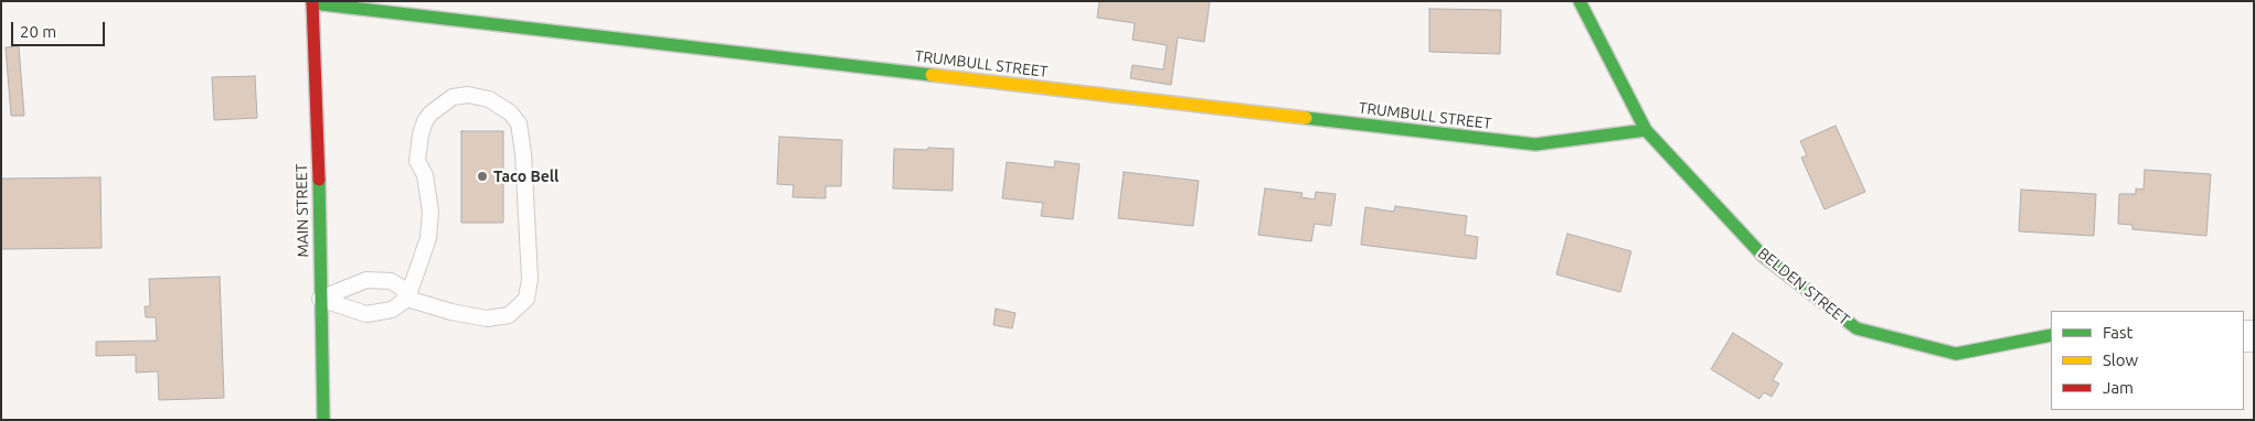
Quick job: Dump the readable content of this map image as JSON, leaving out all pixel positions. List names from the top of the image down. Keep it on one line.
{"streets":{"street":["TRUMBULL STREET","MAIN STREET","BELDEN STREET"]},"crossings":[["TRUMBULL STREET","MAIN STREET"],["TRUMBULL STREET","BELDEN STREET"]],"places":["Taco Bell"],"legend":["Fast","Slow","Jam"],"scale_bar":"20 m"}
